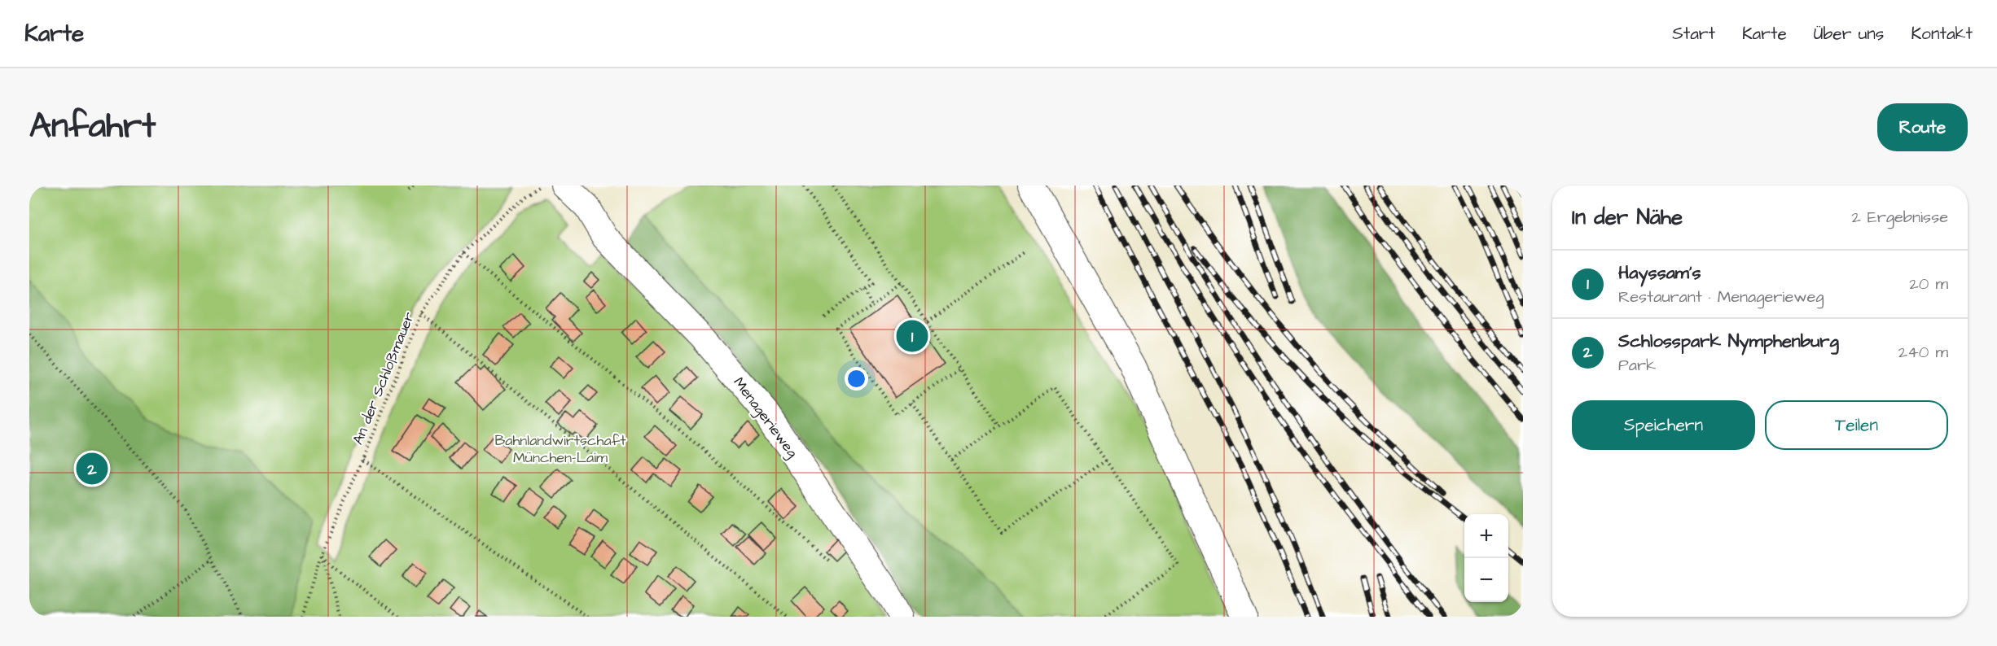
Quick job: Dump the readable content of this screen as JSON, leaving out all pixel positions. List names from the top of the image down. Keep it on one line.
{"streets":{"street":["Menagerieweg"],"path":["An der Schloßmauer"]},"parks":["Bahnlandwirtschaft München-Laim"],"page":{"header":"Karte","nav":["Start","Karte","Über uns","Kontakt"],"title":"Anfahrt","buttons":["Route",["Speichern","Teilen"]],"heading":["In der Nähe","2 Ergebnisse"],"list":[{"mark":"1","name":"Hayssam's","note":"Restaurant · Menagerieweg","value":"20 m"},{"mark":"2","name":"Schlosspark Nymphenburg","note":"Park","value":"240 m"}],"pins":["1","2"],"map_buttons":["+","−"]}}
